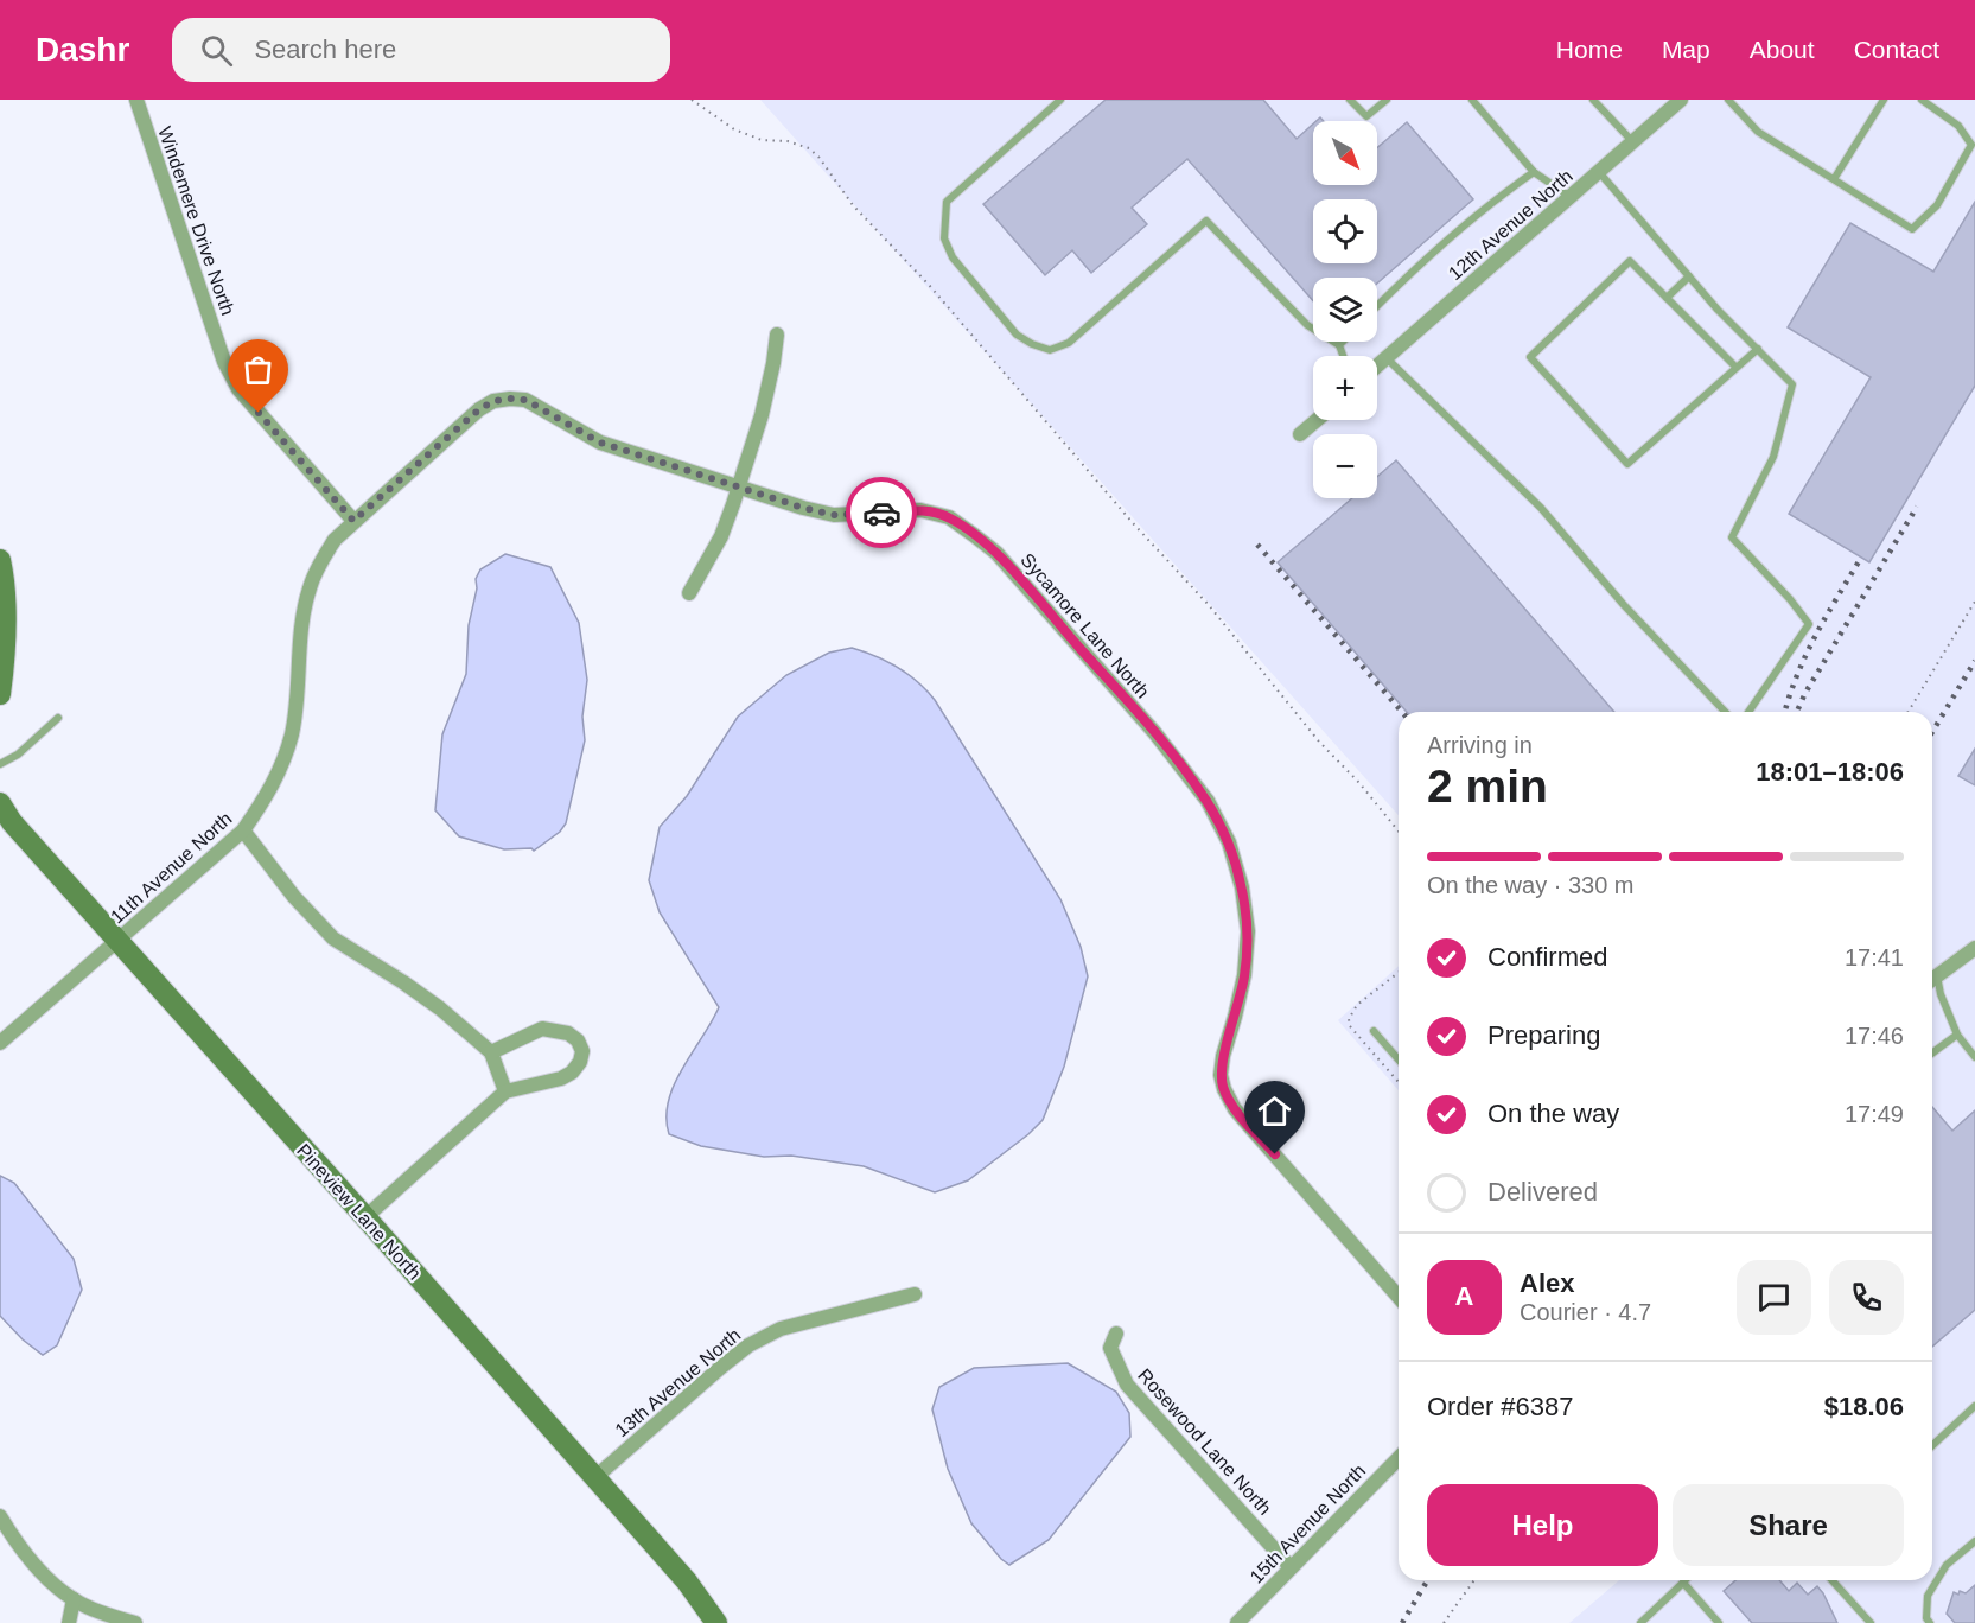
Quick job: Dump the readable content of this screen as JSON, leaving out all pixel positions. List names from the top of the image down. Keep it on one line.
{"streets":{"street":["Windemere Drive North","12th Avenue North","Sycamore Lane North","11th Avenue North","Pineview Lane North","13th Avenue North","Rosewood Lane North","15th Avenue North"]},"crossings":[["Windemere Drive North","Sycamore Lane North"],["Windemere Drive North","11th Avenue North"],["Sycamore Lane North","11th Avenue North"],["11th Avenue North","Pineview Lane North"],["Pineview Lane North","13th Avenue North"],["Rosewood Lane North","15th Avenue North"]],"north":"bottom right","page":{"header":"Dashr","search":"Search here","nav":["Home","Map","About","Contact"],"map_buttons":["+","−"],"heading":["2 min","Arriving in","18:01–18:06"],"panel":["Alex","Courier · 4.7","Order #6387","$18.06"],"bar":"On the way · 330 m","list":[["Confirmed","17:41"],["Preparing","17:46"],["On the way","17:49"],"Delivered"],"round":"A","buttons":["Help","Share"]}}
